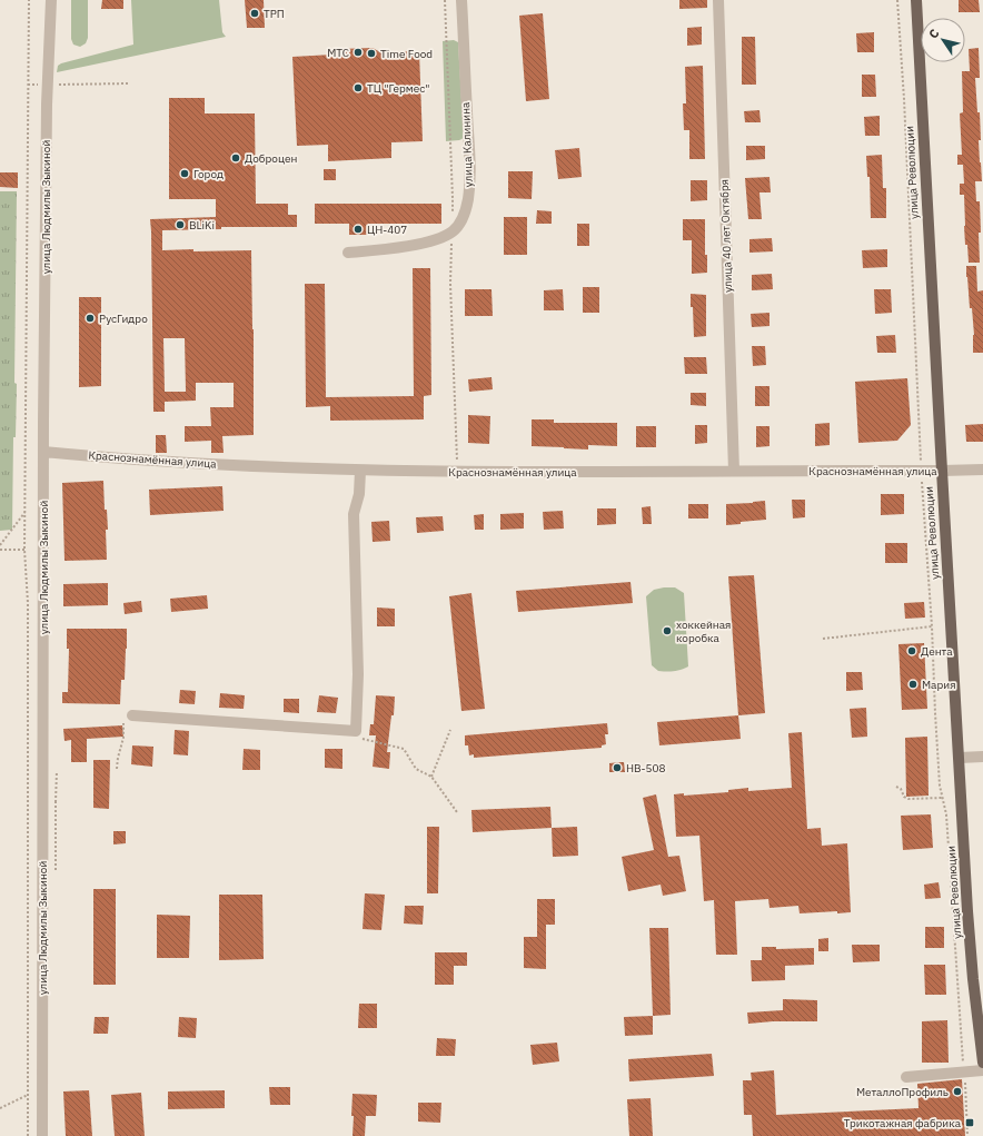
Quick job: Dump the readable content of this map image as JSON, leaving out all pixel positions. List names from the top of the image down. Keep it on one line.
{"streets":{"main road":["улица Революции"],"street":["улица Калинина","улица Людмилы Зыкиной","улица 40 лет Октября","Краснознамённая улица"]},"crossings":[["улица Революции","Краснознамённая улица"],["улица Людмилы Зыкиной","Краснознамённая улица"],["улица 40 лет Октября","Краснознамённая улица"]],"places":{"other":["ТРП","МТС","Time Food","ТЦ \"Гермес\"","Доброцен","Город","BLiKi","ЦН-407","РусГидро","хоккейная коробка","Дента","Мария","НВ-508","МеталлоПрофиль"],"transit":["Трикотажная фабрика"]},"north":"top left"}
